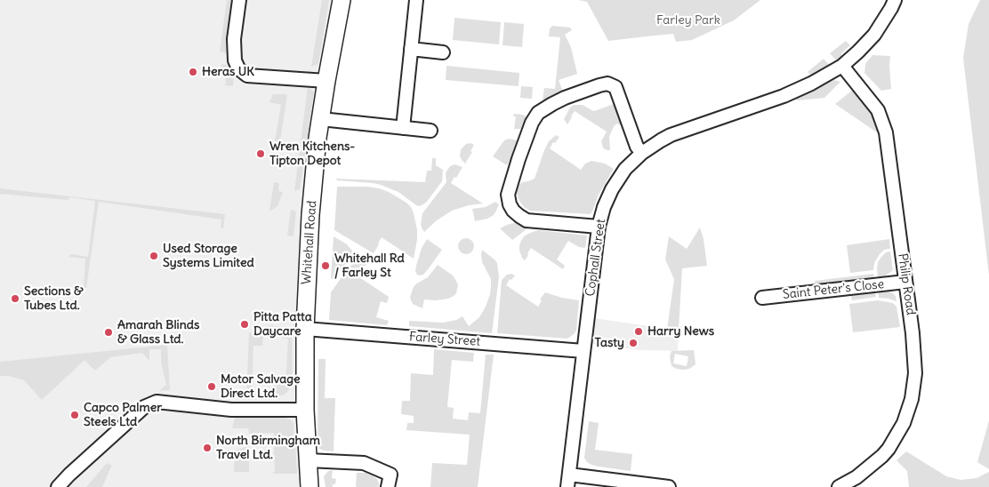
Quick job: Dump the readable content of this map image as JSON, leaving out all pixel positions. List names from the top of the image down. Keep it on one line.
{"streets":{"main road":["Whitehall Road"],"street":["Cophall Street","Philip Road","Saint Peter's Close","Farley Street"]},"crossings":[["Whitehall Road","Farley Street"],["Cophall Street","Philip Road"],["Cophall Street","Farley Street"],["Philip Road","Saint Peter's Close"]],"parks":["Farley Park"],"places":["Heras UK","Wren Kitchens- Tipton Depot","Used Storage Systems Limited","Whitehall Rd / Farley St","Sections & Tubes Ltd.","Pitta Patta Daycare","Harry News","Amarah Blinds & Glass Ltd.","Tasty","Motor Salvage Direct Ltd.","Capco Palmer Steels Ltd","North Birmingham Travel Ltd."]}
